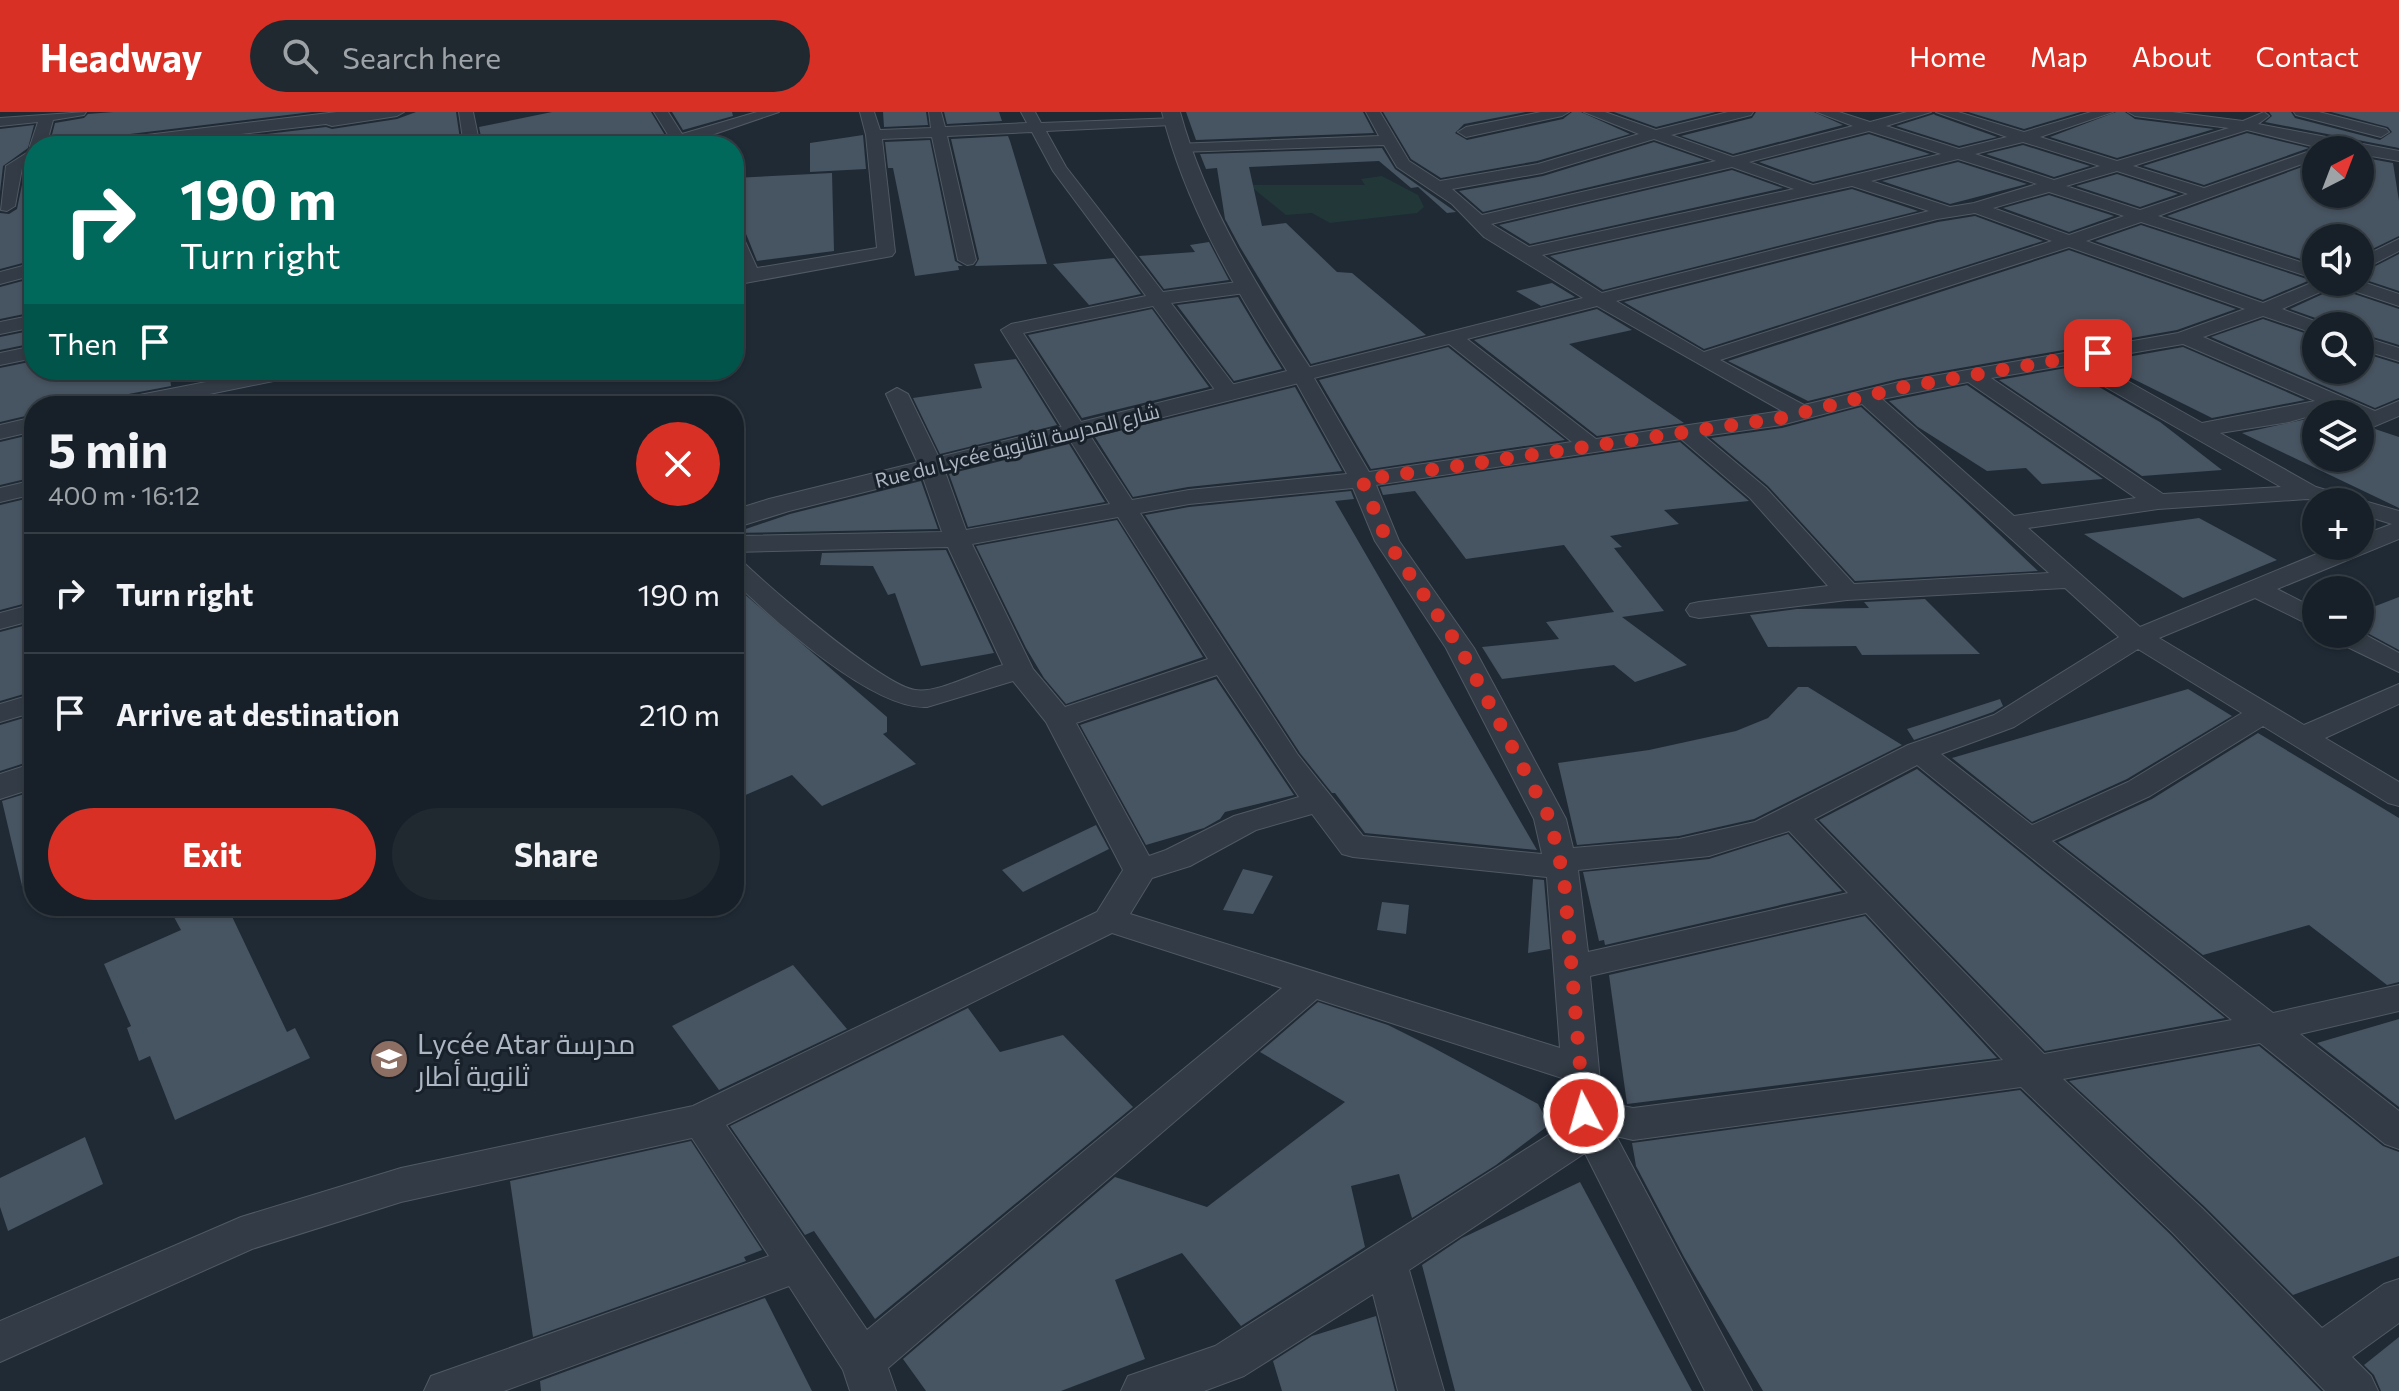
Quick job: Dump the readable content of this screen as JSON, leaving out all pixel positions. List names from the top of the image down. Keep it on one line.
{"streets":{"street":["Rue du Lycée شارع المدرسة الثانوية"]},"places":{"school or university":["Lycée Atar مدرسة ثانوية أطار"]},"north":"top right","page":{"header":"Headway","search":"Search here","nav":["Home","Map","About","Contact"],"map_buttons":["+","−"],"turn":["190 m","Turn right"],"then":"Then","heading":["5 min","400 m · 16:12"],"list":[{"name":"Turn right","value":"190 m"},{"name":"Arrive at destination","value":"210 m"}],"buttons":["Exit","Share"]}}
